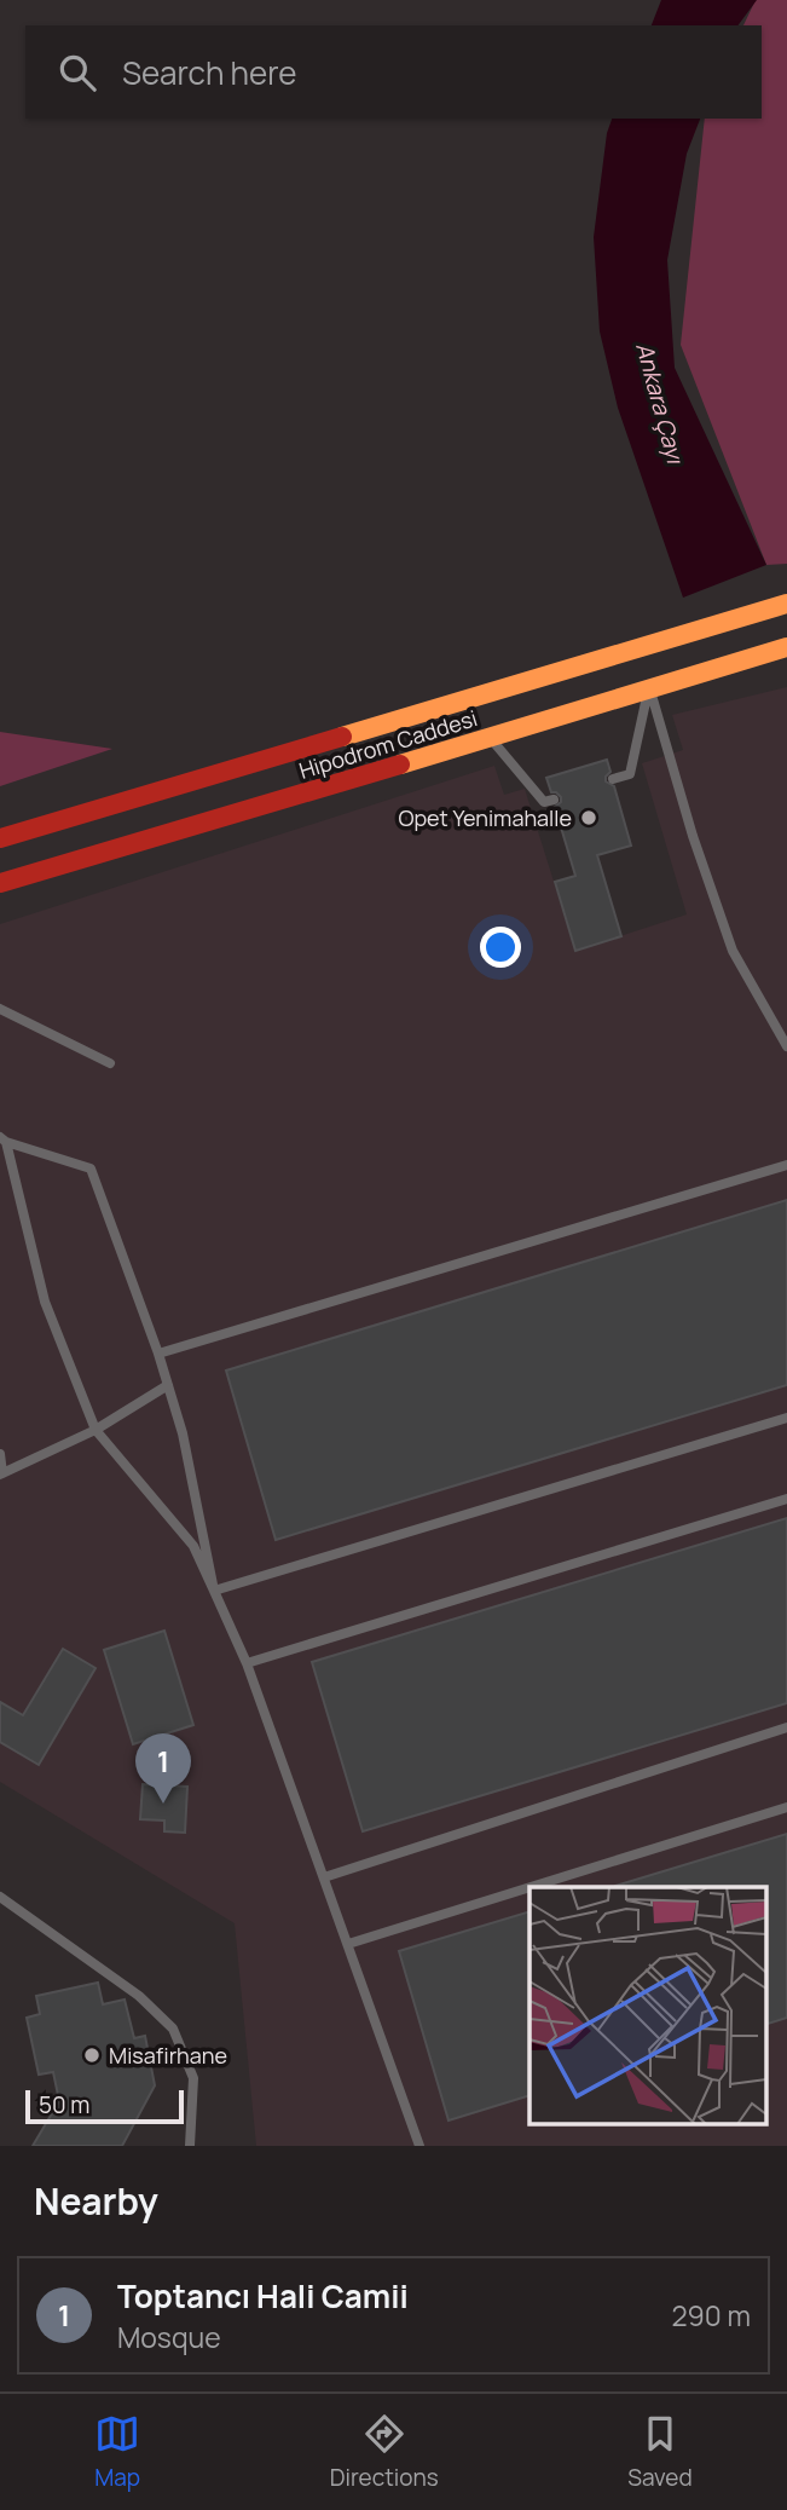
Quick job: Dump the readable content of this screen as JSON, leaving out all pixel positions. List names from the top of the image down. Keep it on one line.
{"streets":{"main road":["Hipodrom Caddesi"]},"water":["Ankara Çayı"],"places":["Opet Yenimahalle","Misafirhane"],"scale_bar":"50 m","page":{"search":"Search here","pins":"1","scale":"50 m","heading":"Nearby","list":[{"mark":"1","name":"Toptancı Hali Camii","note":"Mosque","value":"290 m"}],"nav":["Map","Directions","Saved"]}}
